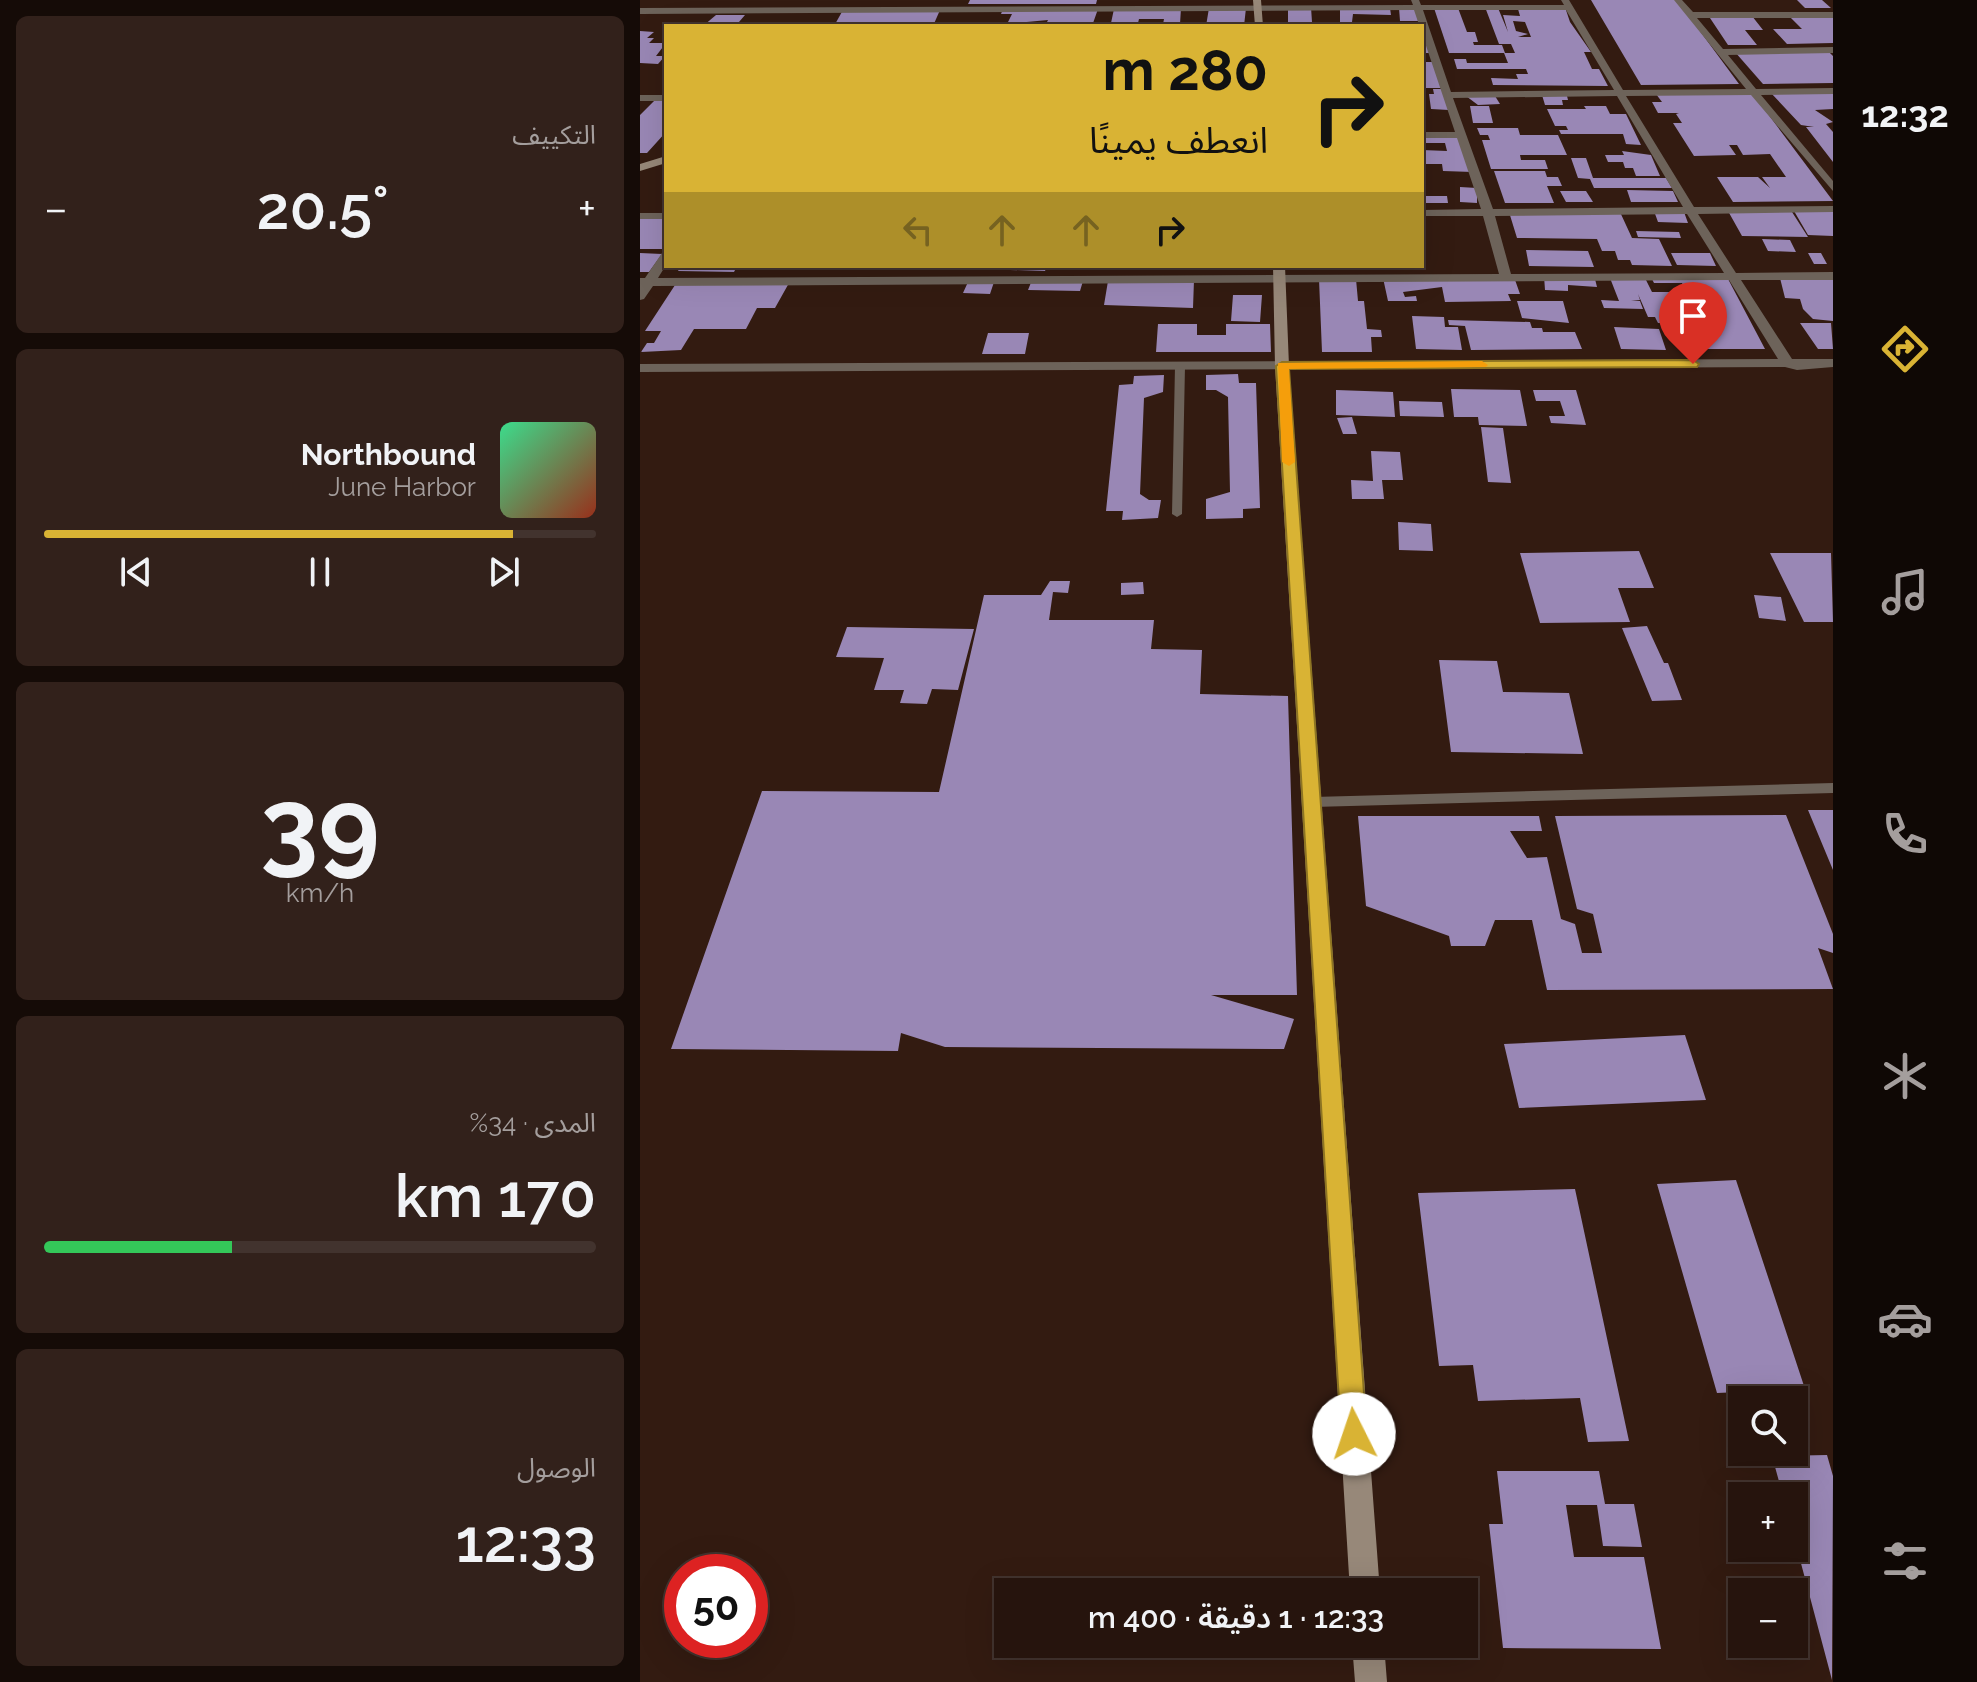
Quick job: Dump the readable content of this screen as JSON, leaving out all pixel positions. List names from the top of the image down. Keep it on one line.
{"page":{"tabs":"12:32","tile":["التكييف",["39","km/h"],["المدى · 34%","170 km"],["الوصول","12:33"]],"turn":["280 m","انعطف يمينًا"],"heat":["−","20.5°","+"],"song":["Northbound","June Harbor"],"map_buttons":["+","−"],"limit":"50","trip":"12:33 · 1 دقيقة · 400 m"}}
